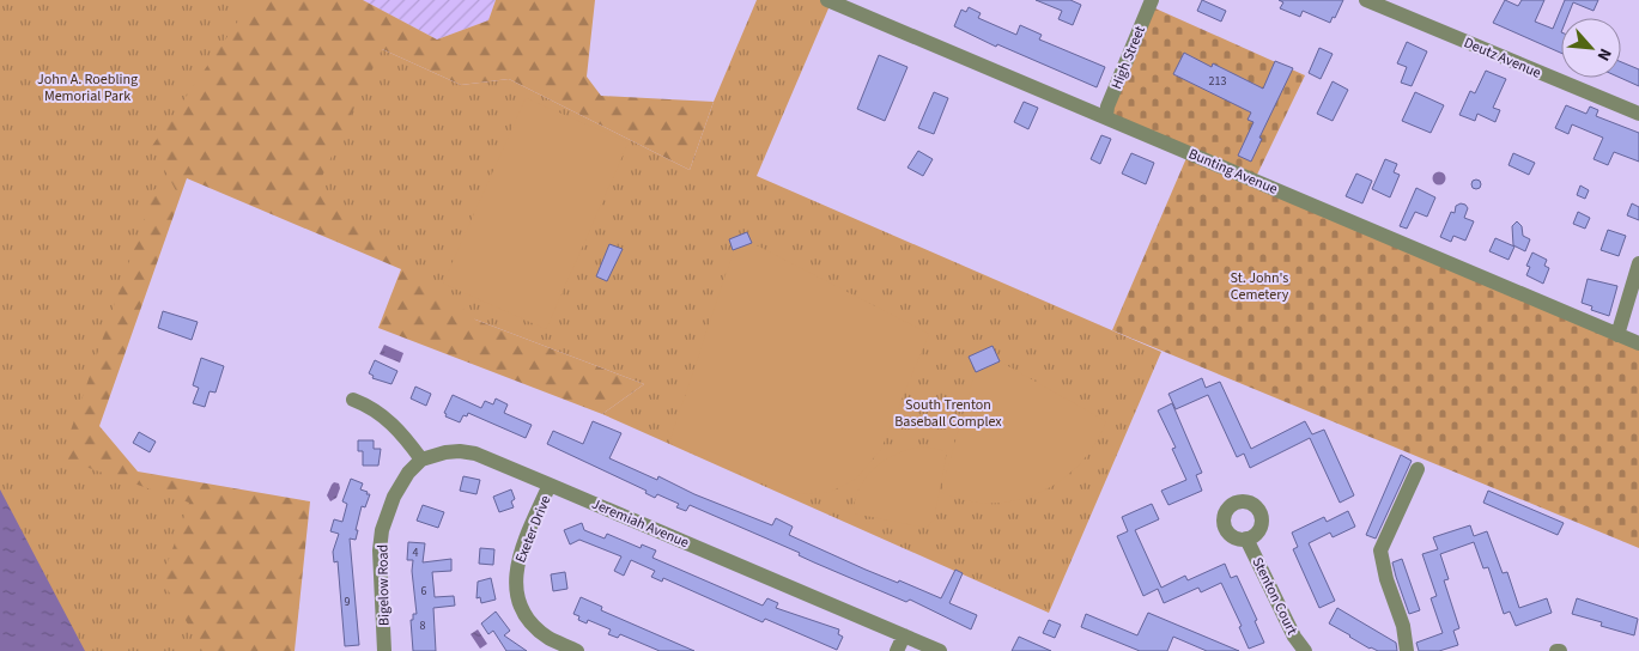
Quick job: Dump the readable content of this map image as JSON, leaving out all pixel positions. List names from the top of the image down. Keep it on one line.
{"streets":{"street":["High Street","Deutz Avenue","Bunting Avenue","Jeremiah Avenue","Exeter Drive","Bigelow Road","Stenton Court"]},"crossings":[["High Street","Bunting Avenue"],["Jeremiah Avenue","Exeter Drive"],["Jeremiah Avenue","Bigelow Road"]],"parks":["John A. Roebling Memorial Park","St. John's Cemetery","South Trenton Baseball Complex"],"house_numbers":["213","4","6","9","8"],"north":"bottom right"}
